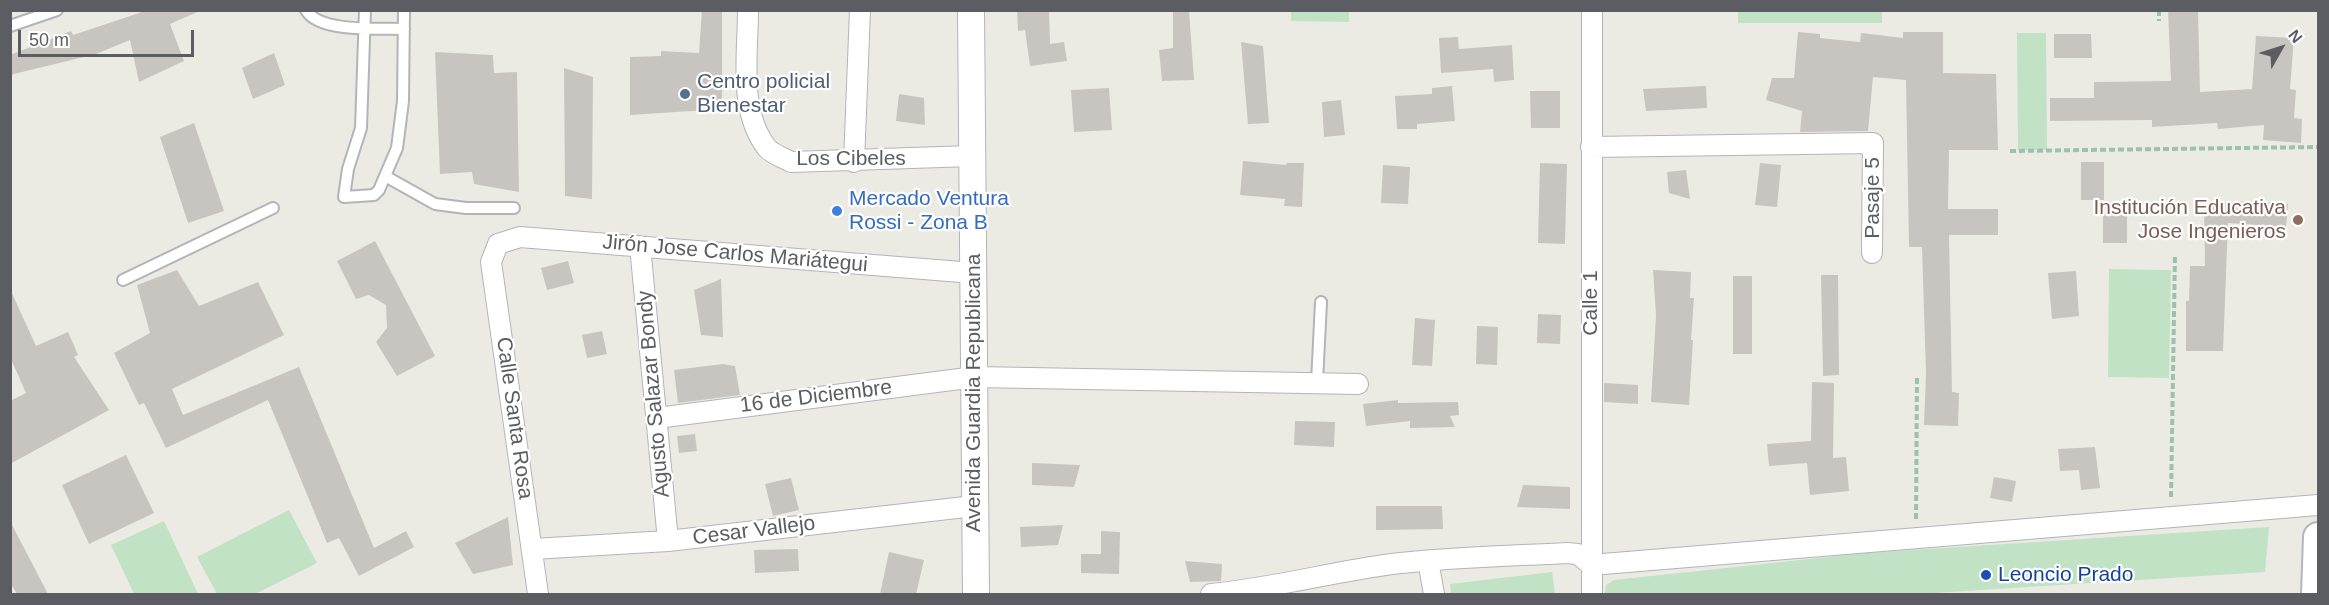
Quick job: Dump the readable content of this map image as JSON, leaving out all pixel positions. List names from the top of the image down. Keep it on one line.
{"streets":{"street":["Los Cibeles","Pasaje 5","Jirón Jose Carlos Mariátegui","Calle 1","Avenida Guardia Republicana","Agusto Salazar Bondy","16 de Diciembre","Calle Santa Rosa","Cesar Vallejo"]},"crossings":[["Los Cibeles","Avenida Guardia Republicana"],["Pasaje 5","Calle 1"],["Jirón Jose Carlos Mariátegui","Avenida Guardia Republicana"],["Jirón Jose Carlos Mariátegui","Agusto Salazar Bondy"],["Jirón Jose Carlos Mariátegui","Calle Santa Rosa"],["Avenida Guardia Republicana","16 de Diciembre"],["Avenida Guardia Republicana","Cesar Vallejo"],["Agusto Salazar Bondy","16 de Diciembre"],["Agusto Salazar Bondy","Cesar Vallejo"],["Calle Santa Rosa","Cesar Vallejo"]],"places":["Centro policial Bienestar","Mercado Ventura Rossi - Zona B","Institución Educativa Jose Ingenieros","Leoncio Prado"],"scale_bar":"50 m","north":"top right"}
